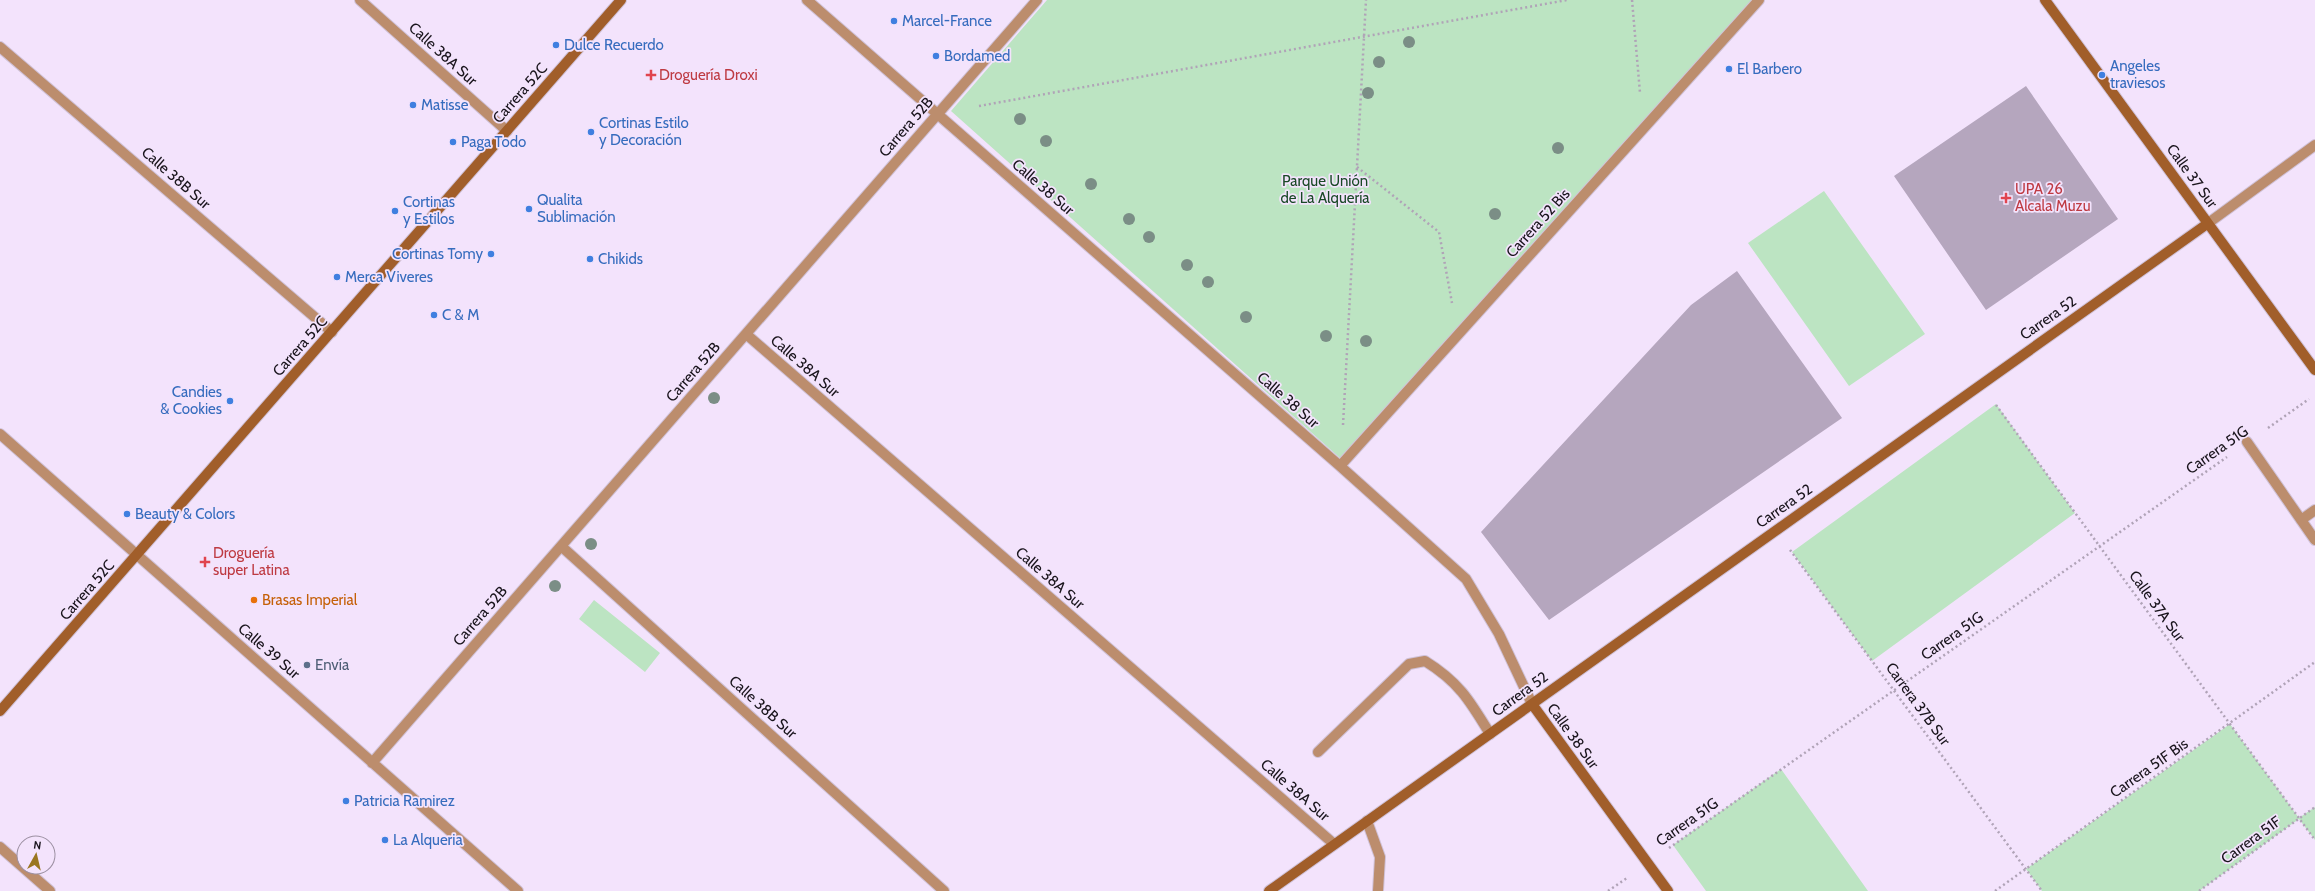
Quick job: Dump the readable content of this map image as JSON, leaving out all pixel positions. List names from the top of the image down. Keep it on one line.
{"streets":{"street":["Calle 38A Sur","Carrera 52C","Carrera 52B","Calle 37 Sur","Calle 38B Sur","Calle 38 Sur","Carrera 52 Bis","Carrera 52","Calle 39 Sur"],"path":["Carrera 51G","Calle 37A Sur","Carrera 37B Sur","Carrera 51F Bis","Carrera 51F"]},"crossings":[["Calle 38A Sur","Carrera 52C"],["Calle 38A Sur","Carrera 52B"],["Calle 38A Sur","Carrera 52"],["Carrera 52C","Calle 38B Sur"],["Carrera 52C","Calle 39 Sur"],["Carrera 52B","Calle 38B Sur"],["Carrera 52B","Calle 38 Sur"],["Carrera 52B","Calle 39 Sur"],["Calle 37 Sur","Carrera 52"],["Calle 38 Sur","Carrera 52 Bis"],["Calle 38 Sur","Carrera 52"],["Calle 38 Sur","Carrera 51G"],["Carrera 52","Calle 37A Sur"],["Carrera 52","Carrera 37B Sur"],["Carrera 51G","Calle 37A Sur"],["Carrera 51G","Carrera 37B Sur"],["Calle 37A Sur","Carrera 51F Bis"],["Calle 37A Sur","Carrera 51F"],["Carrera 37B Sur","Carrera 51F Bis"]],"parks":["Parque Unión de La Alquería"],"places":{"other":["Marcel-France","Dulce Recuerdo","Bordamed","El Barbero","Angeles traviesos","Matisse","Cortinas Estilo y Decoración","Paga Todo","Qualita Sublimación","Cortinas y Estilos","Cortinas Tomy","Chikids","Merca Viveres","C & M","Candies & Cookies","Beauty & Colors","Brasas Imperial","Envía","Patricia Ramirez","La Alqueria"],"health":["Droguería Droxi","UPA 26 Alcala Muzu","Droguería super Latina"]},"north":"top"}
